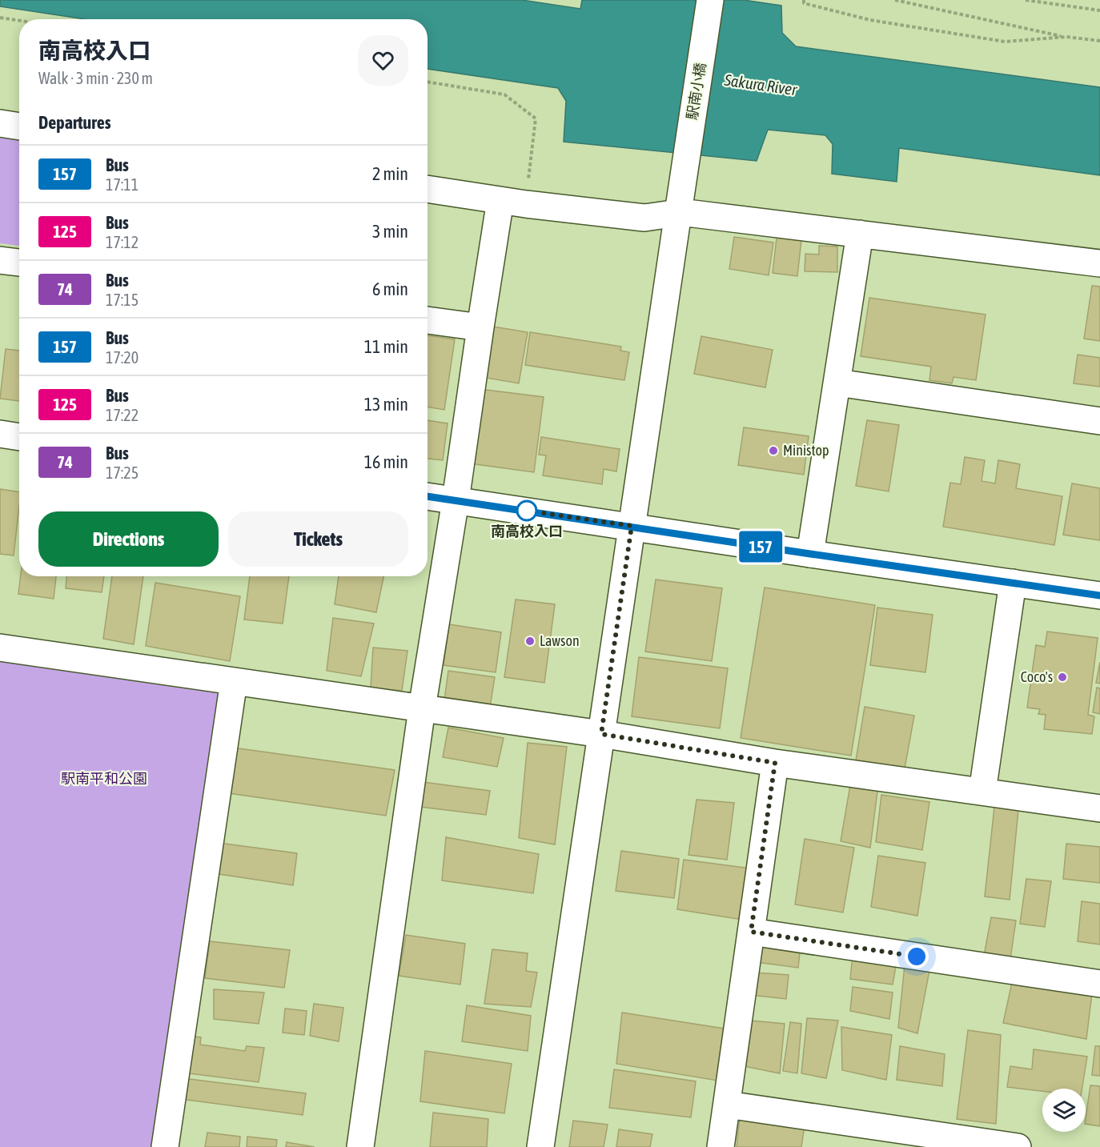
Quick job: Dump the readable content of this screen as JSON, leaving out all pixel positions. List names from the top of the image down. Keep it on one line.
{"streets":{"street":["駅南小橋"]},"water":["Sakura River"],"parks":["駅南平和公園"],"places":["Ministop","南高校入口","Lawson","Coco's"],"lines":["bus line 157"],"page":{"on_map":"157","heading":[["南高校入口","Walk · 3 min · 230 m"],"Departures"],"list":[{"mark":"157","name":"Bus","note":"17:11","value":"2 min"},{"mark":"125","name":"Bus","note":"17:12","value":"3 min"},{"mark":"74","name":"Bus","note":"17:15","value":"6 min"},{"mark":"157","name":"Bus","note":"17:20","value":"11 min"},{"mark":"125","name":"Bus","note":"17:22","value":"13 min"},{"mark":"74","name":"Bus","note":"17:25","value":"16 min"}],"buttons":["Directions","Tickets"]}}
